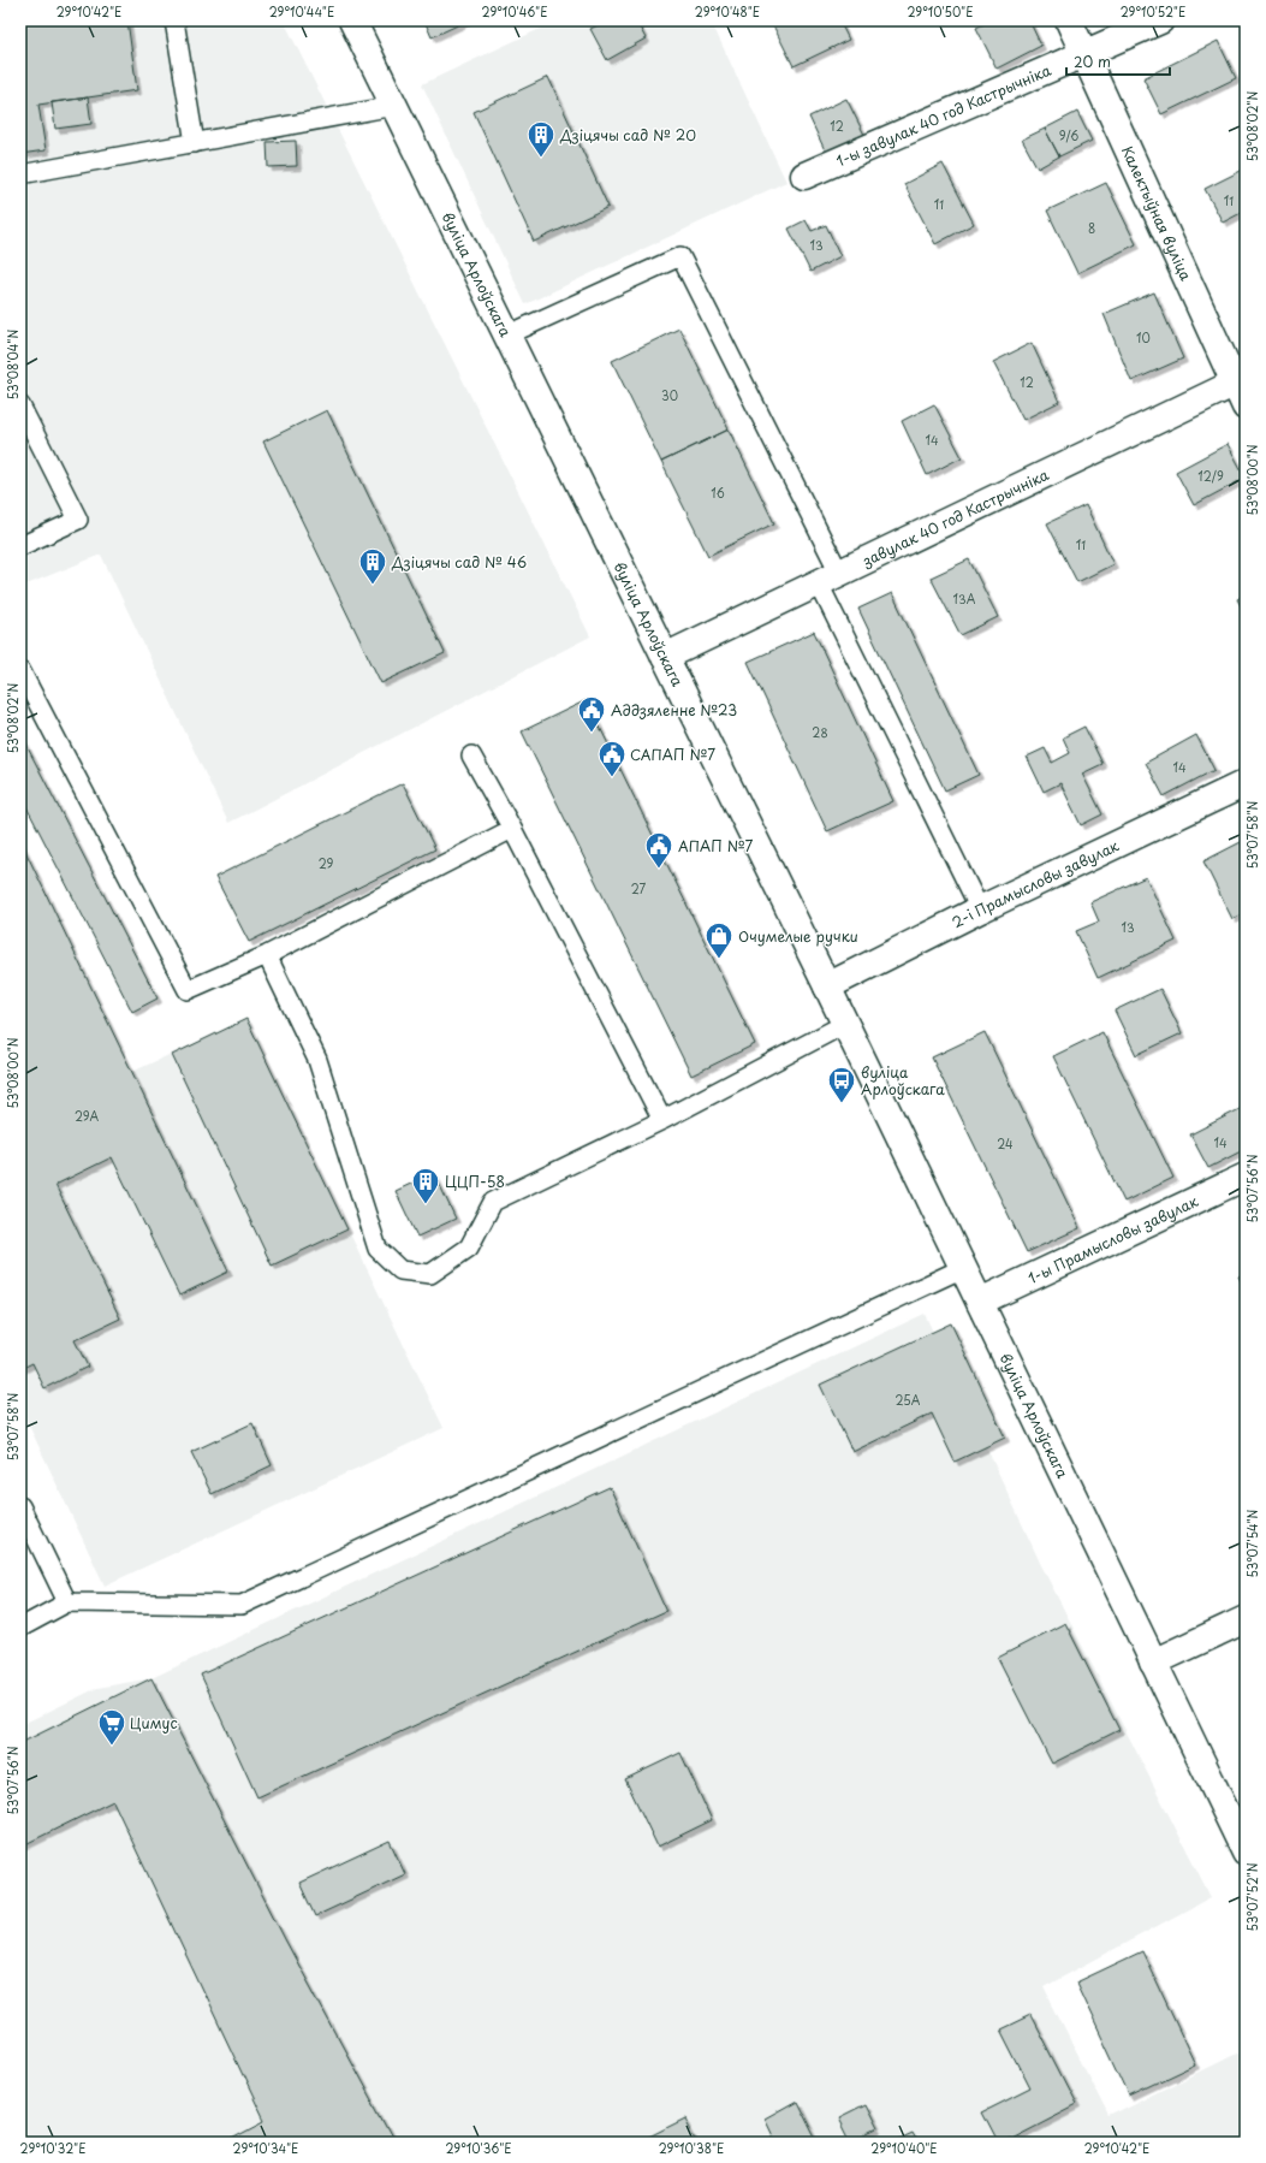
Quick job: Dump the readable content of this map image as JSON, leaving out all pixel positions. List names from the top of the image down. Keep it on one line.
{"streets":{"street":["1-ы завулак 40 год Кастрычніка","Калектыўная вуліца","вуліца Арлоўскага","завулак 40 год Кастрычніка","2-і Прамысловы завулак","1-ы Прамысловы завулак"]},"crossings":[["1-ы завулак 40 год Кастрычніка","Калектыўная вуліца"],["Калектыўная вуліца","завулак 40 год Кастрычніка"],["вуліца Арлоўскага","завулак 40 год Кастрычніка"],["вуліца Арлоўскага","2-і Прамысловы завулак"],["вуліца Арлоўскага","1-ы Прамысловы завулак"]],"places":{"building":["Дзіцячы сад № 20","Дзіцячы сад № 46","ЦЦП-58"],"public building":["Аддзяленне №23","САПАП №7","АПАП №7"],"shop":["Очумелые ручки"],"bus stop":["вуліца Арлоўскага"],"supermarket":["Цимус"]},"house_numbers":["12","9/6","11","11","8","13","10","12","30","14","12/9","16","11","13А","28","14","29","27","13","29А","14","24","25А"],"scale_bar":"20 m","coordinates":["29°10'42\"E","29°10'44\"E","29°10'46\"E","29°10'48\"E","29°10'50\"E","29°10'52\"E","53°08'02\"N","53°08'04\"N","53°08'00\"N","53°07'58\"N","53°07'56\"N","53°07'54\"N","53°07'52\"N","29°10'32\"E","29°10'34\"E","29°10'36\"E","29°10'38\"E","29°10'40\"E"]}
